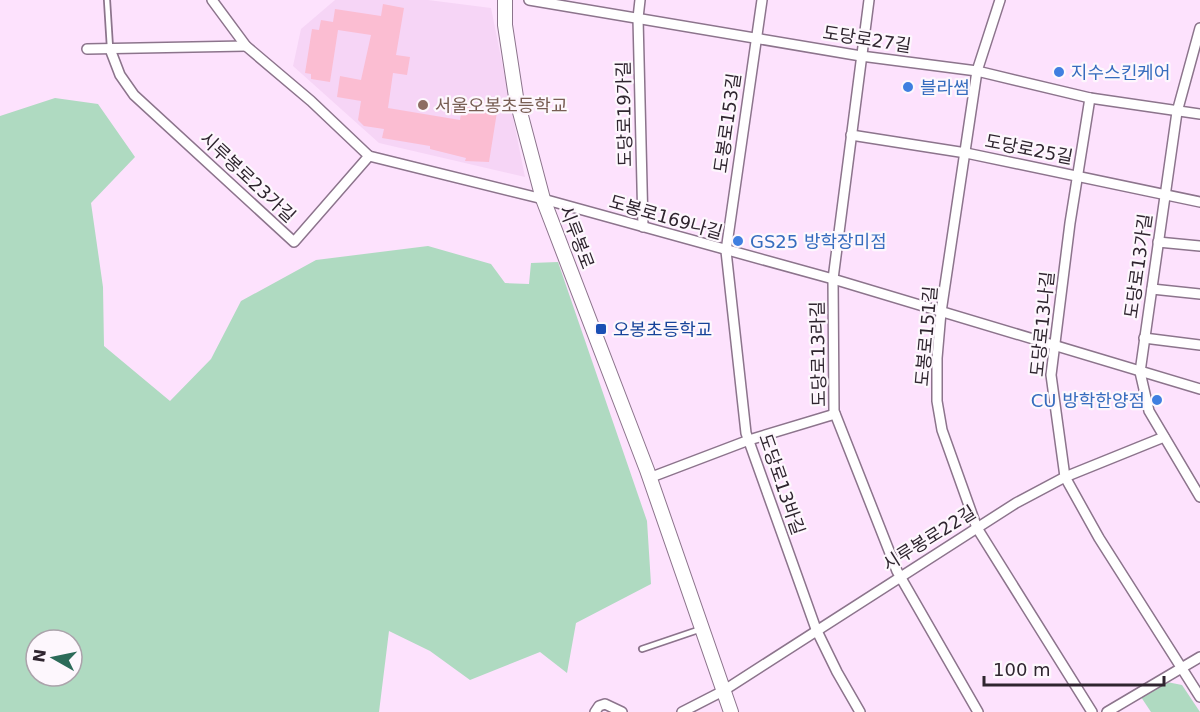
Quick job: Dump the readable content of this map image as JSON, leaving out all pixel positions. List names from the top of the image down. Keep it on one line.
{"streets":{"street":["도당로27길","도당로19가길","도봉로153길","도당로25길","시루봉로23가길","도봉로169나길","시루봉로","도당로13가길","도당로13나길","도봉로151길","도당로13라길","도당로13바길","시루봉로22길"]},"crossings":[["도당로27길","도당로19가길"],["도당로27길","도봉로153길"],["도당로27길","도당로13가길"],["도당로27길","도당로13나길"],["도당로27길","도봉로151길"],["도당로27길","도당로13라길"],["도당로19가길","도봉로169나길"],["도봉로153길","도봉로169나길"],["도봉로153길","도당로13바길"],["도당로25길","도당로13가길"],["도당로25길","도당로13나길"],["도당로25길","도봉로151길"],["도당로25길","도당로13라길"],["시루봉로23가길","도봉로169나길"],["도봉로169나길","시루봉로"],["도봉로169나길","도당로13가길"],["도봉로169나길","도당로13나길"],["도봉로169나길","도봉로151길"],["도봉로169나길","도당로13라길"],["도봉로169나길","도당로13바길"],["시루봉로","시루봉로22길"],["도당로13가길","시루봉로22길"],["도당로13나길","시루봉로22길"],["도봉로151길","시루봉로22길"],["도당로13라길","시루봉로22길"],["도당로13바길","시루봉로22길"]],"places":{"other":["지수스킨케어","블라썸","서울오봉초등학교","GS25 방학장미점","CU 방학한양점"],"transit":["오봉초등학교"]},"scale_bar":"100 m","north":"left"}
